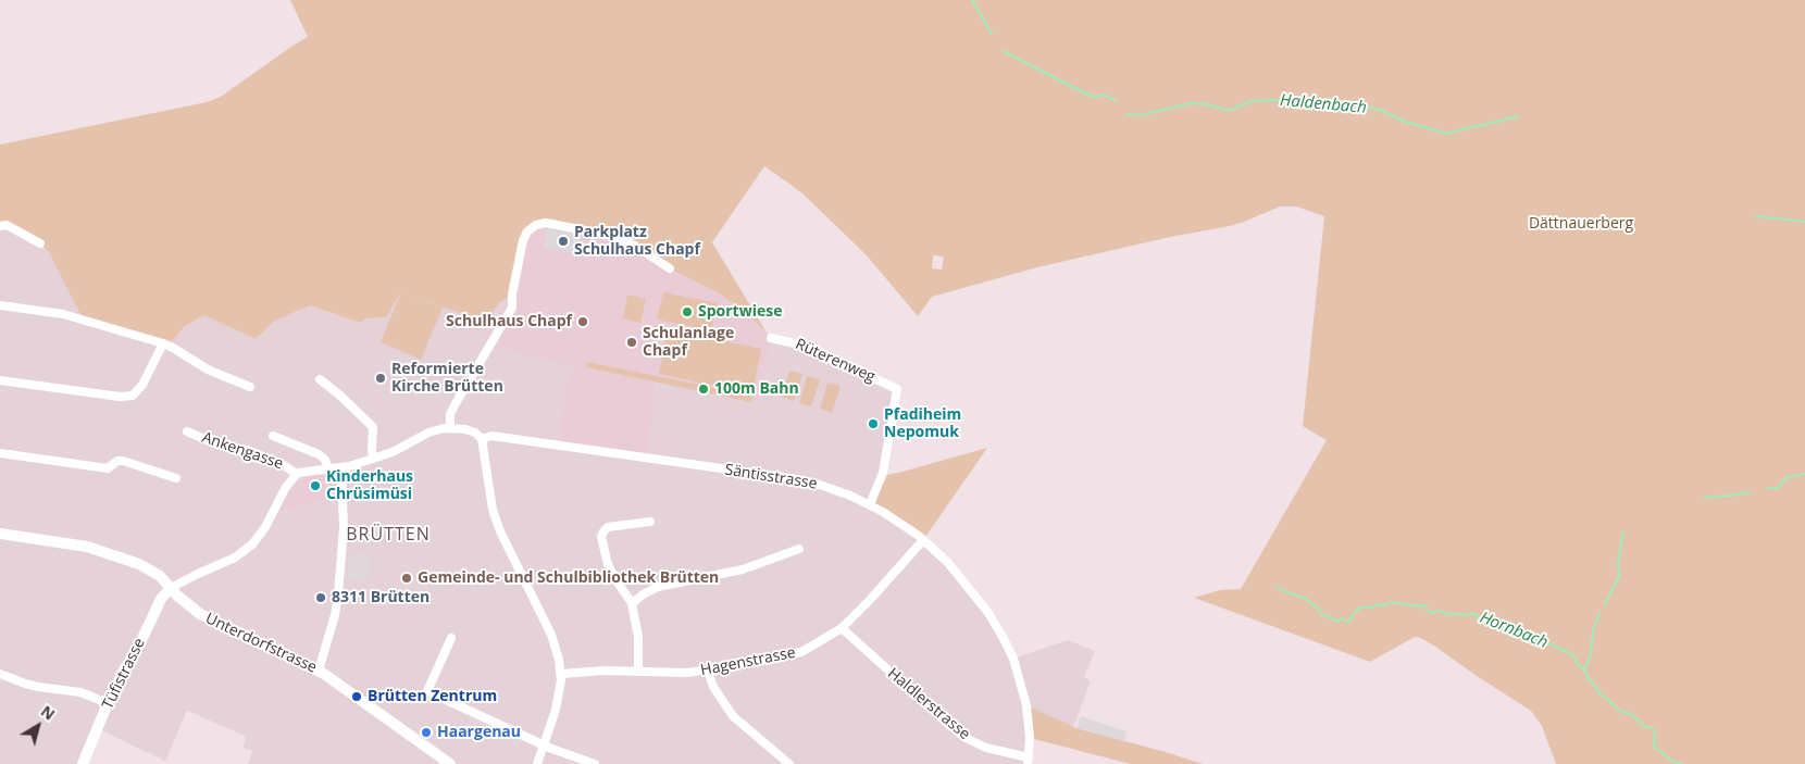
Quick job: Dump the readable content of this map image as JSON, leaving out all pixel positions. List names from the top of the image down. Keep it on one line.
{"streets":{"street":["Rüterenweg","Ankengasse","Säntisstrasse","Unterdorfstrasse","Hagenstrasse","Tüfistrasse","Haldlerstrasse"]},"crossings":[["Rüterenweg","Säntisstrasse"],["Säntisstrasse","Hagenstrasse"],["Säntisstrasse","Haldlerstrasse"],["Unterdorfstrasse","Tüfistrasse"],["Hagenstrasse","Haldlerstrasse"]],"districts":["BRÜTTEN"],"water":["Haldenbach","Hornbach"],"parks":["Dättnauerberg"],"places":["Parkplatz Schulhaus Chapf","Sportwiese","Schulhaus Chapf","Schulanlage Chapf","Reformierte Kirche Brütten","100m Bahn","Pfadiheim Nepomuk","Kinderhaus Chrüsimüsi","Gemeinde- und Schulbibliothek Brütten","8311 Brütten","Brütten Zentrum","Haargenau"],"north":"top right"}
